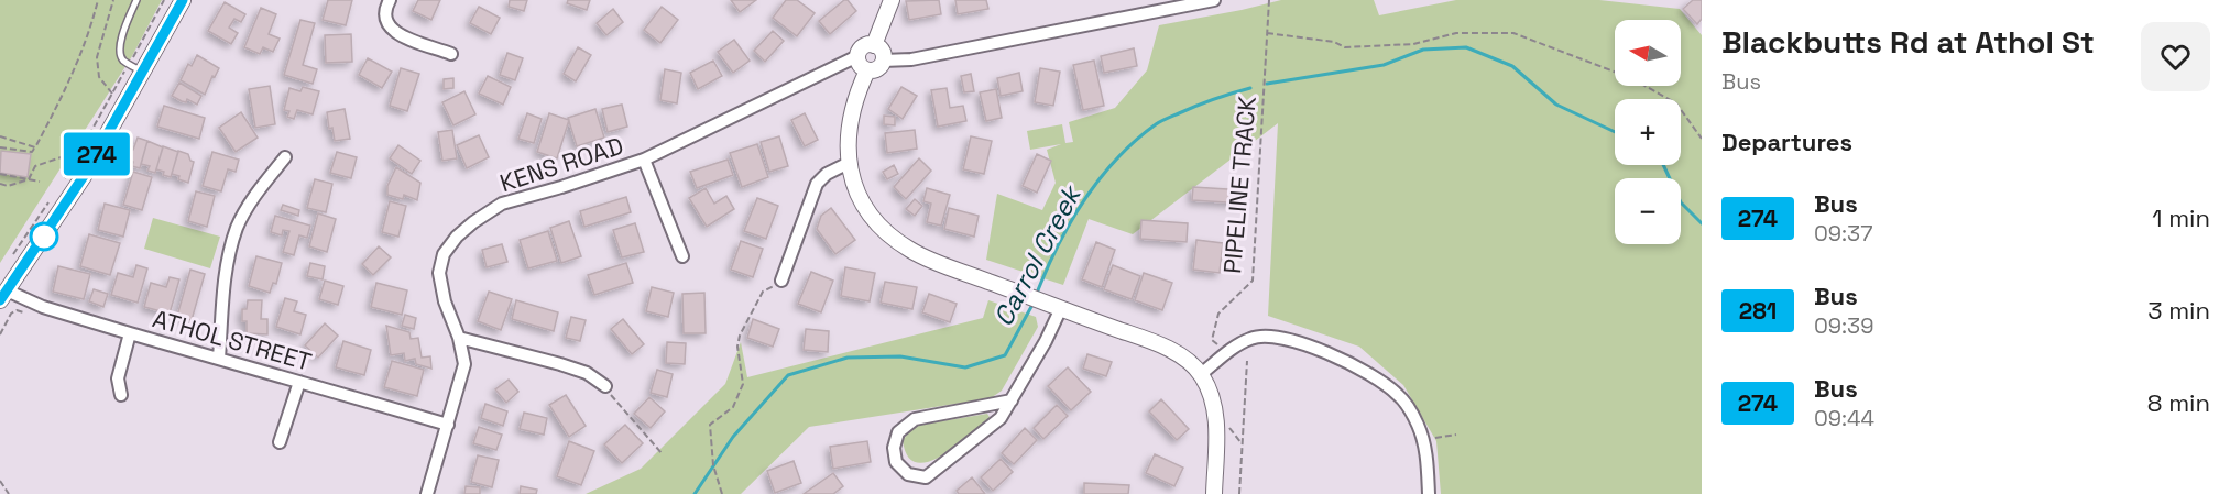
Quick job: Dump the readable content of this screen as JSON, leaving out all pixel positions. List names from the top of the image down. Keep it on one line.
{"streets":{"street":["KENS ROAD","ATHOL STREET"],"path":["PIPELINE TRACK"]},"crossings":[["KENS ROAD","ATHOL STREET"]],"water":["Carrol Creek"],"lines":["bus line 274"],"north":"left","page":{"on_map":"274","heading":[["Blackbutts Rd at Athol St","Bus"],"Departures"],"map_buttons":["+","−"],"list":[{"mark":"274","name":"Bus","note":"09:37","value":"1 min"},{"mark":"281","name":"Bus","note":"09:39","value":"3 min"},{"mark":"274","name":"Bus","note":"09:44","value":"8 min"}]}}
